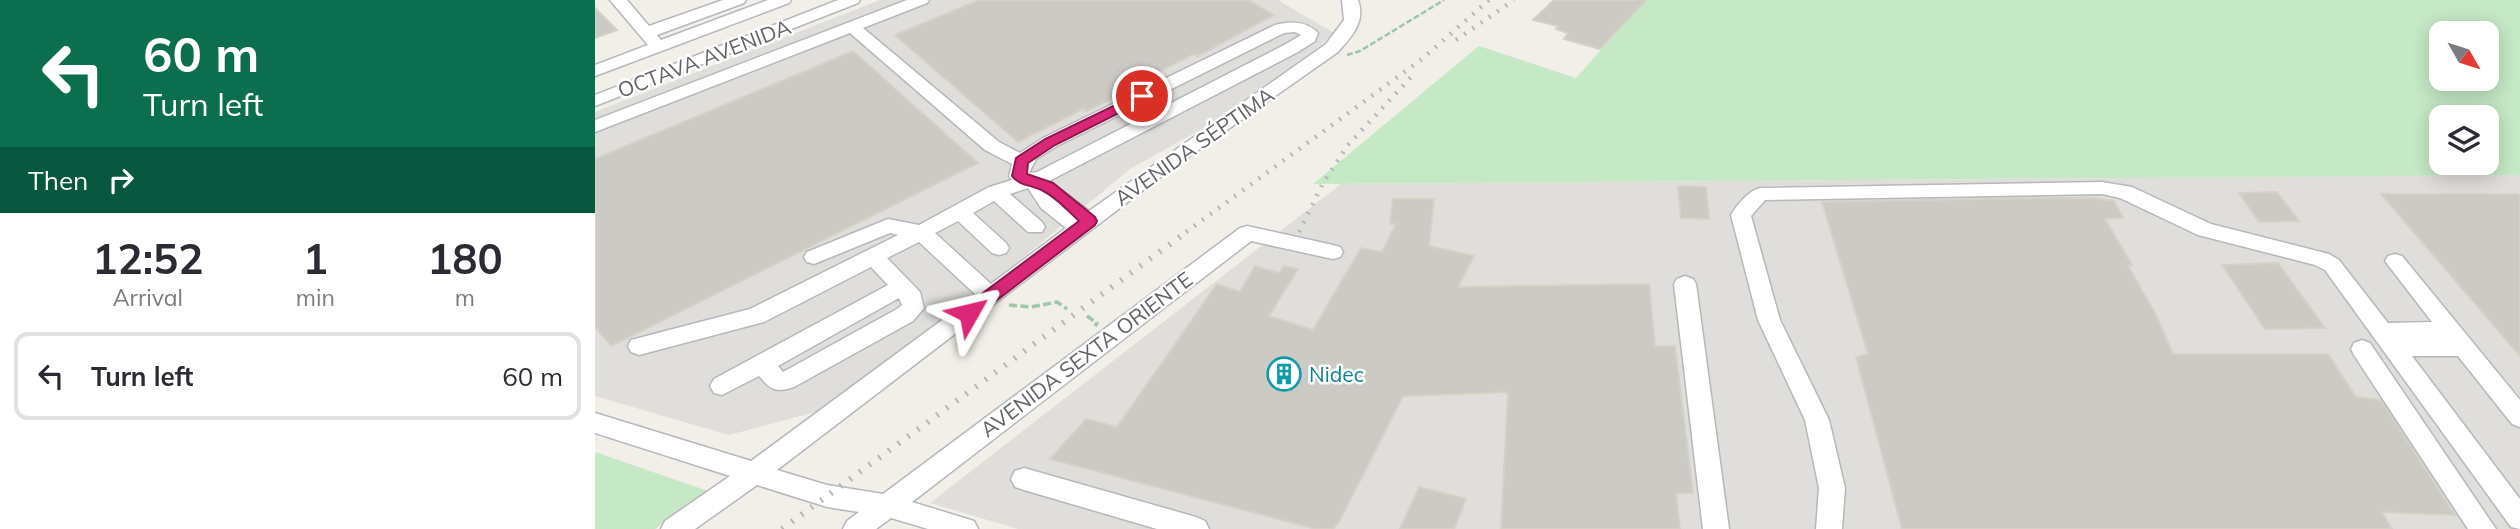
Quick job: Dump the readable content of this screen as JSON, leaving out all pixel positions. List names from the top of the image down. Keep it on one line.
{"streets":{"street":["OCTAVA AVENIDA","AVENIDA SÉPTIMA","AVENIDA SEXTA ORIENTE"]},"places":{"building":["Nidec"]},"north":"bottom right","page":{"turn":["60 m","Turn left"],"then":"Then","eta":["12:52","Arrival","1","min","180","m"],"list":[{"name":"Turn left","value":"60 m"}]}}
